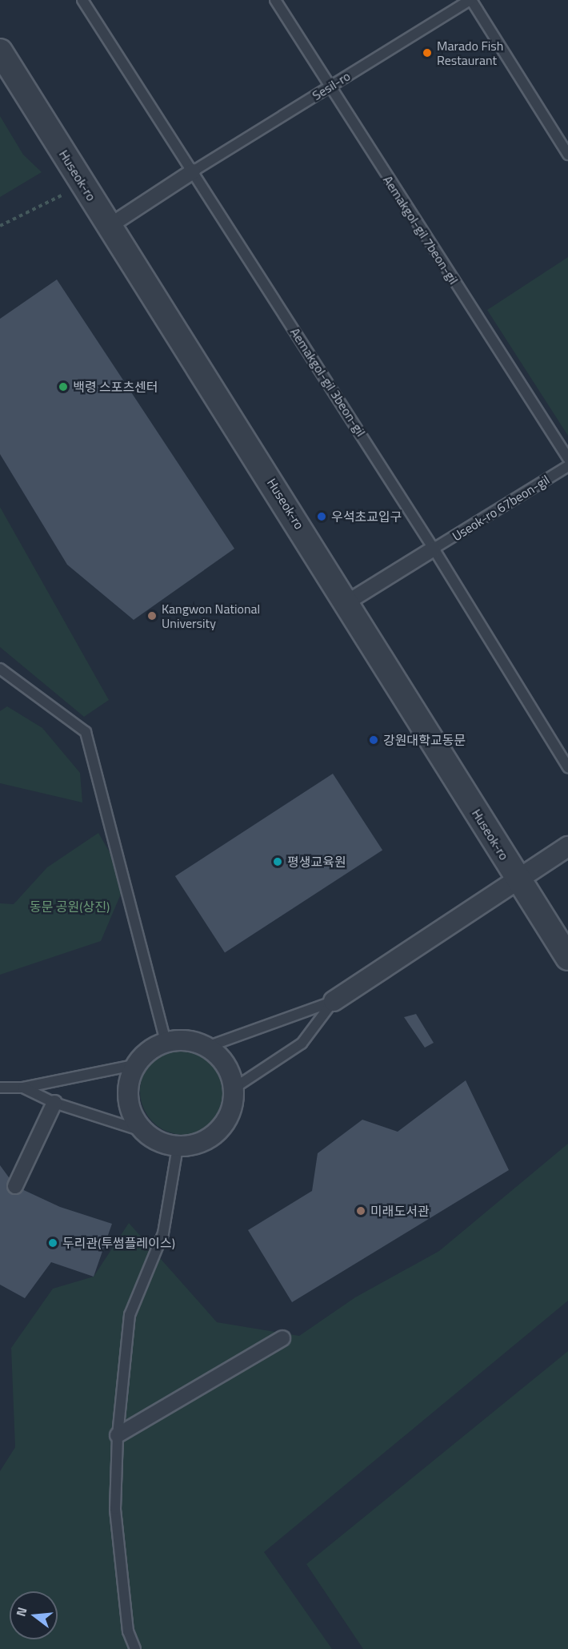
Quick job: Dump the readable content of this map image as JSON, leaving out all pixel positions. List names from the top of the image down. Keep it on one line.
{"streets":{"street":["Huseok-ro"],"lane":["Sesil-ro","Aemakgol-gil 7beon-gil","Aemakgol-gil 3beon-gil","Useok-ro 67beon-gil"]},"crossings":[["Sesil-ro","Aemakgol-gil 7beon-gil"],["Sesil-ro","Aemakgol-gil 3beon-gil"],["Aemakgol-gil 3beon-gil","Useok-ro 67beon-gil"]],"parks":["동문 공원(상진)"],"places":["Marado Fish Restaurant","백령 스포츠센터","우석초교입구","Kangwon National University","강원대학교동문","평생교육원","미래도서관","두리관(투썸플레이스)"],"north":"left"}
